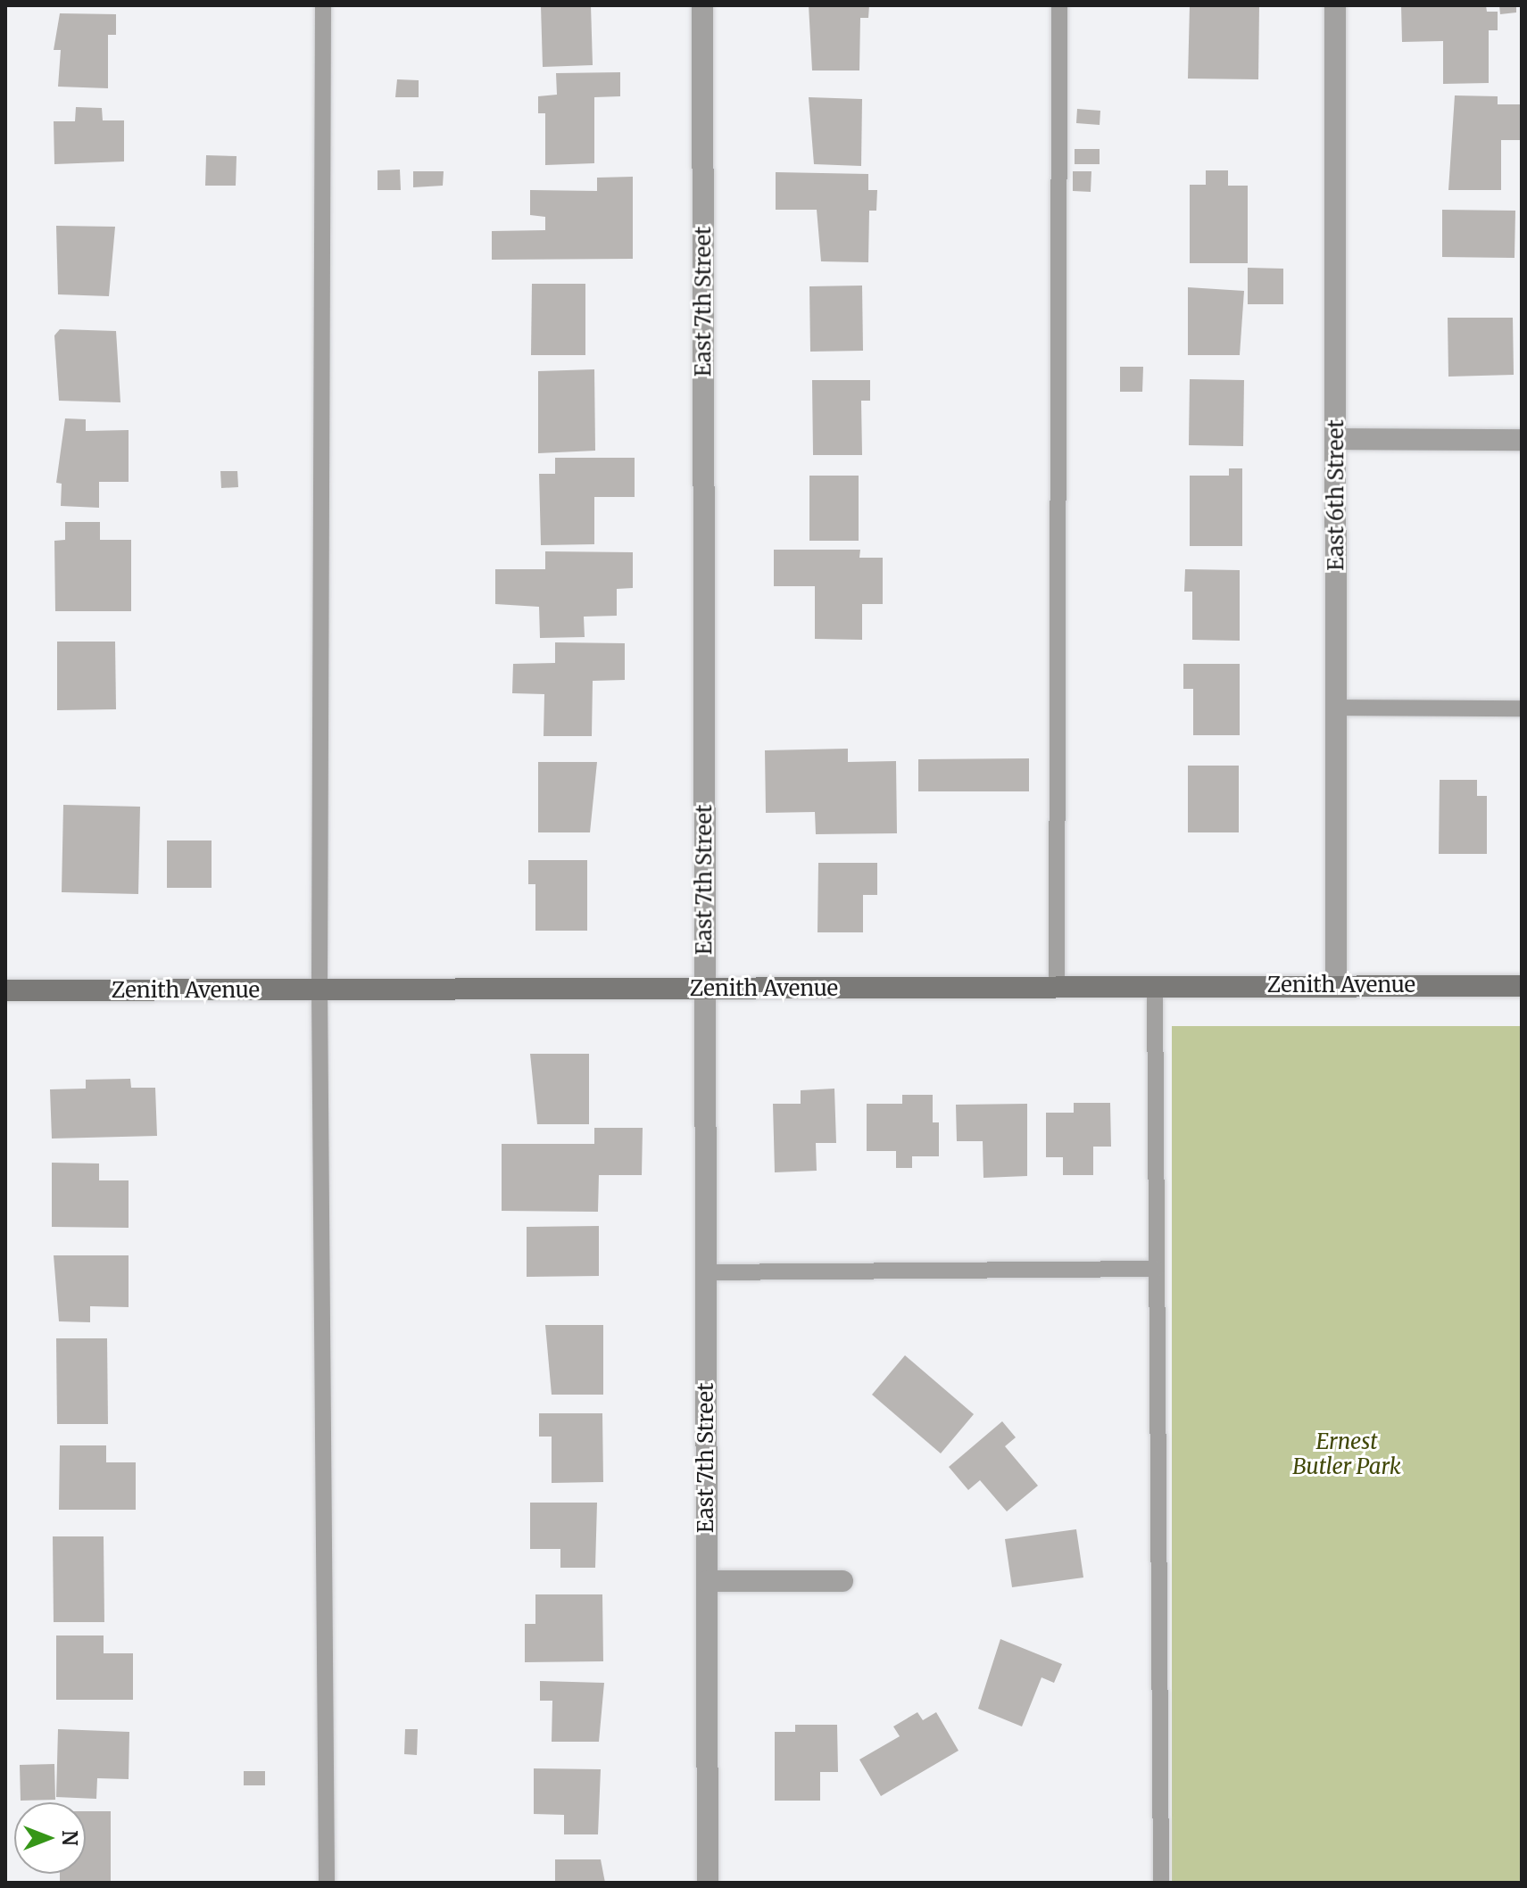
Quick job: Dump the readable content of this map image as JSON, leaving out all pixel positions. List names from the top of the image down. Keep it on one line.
{"streets":{"street":["East 7th Street","East 6th Street","Zenith Avenue"]},"crossings":[["East 7th Street","Zenith Avenue"],["East 6th Street","Zenith Avenue"]],"parks":["Ernest Butler Park"],"north":"right"}
